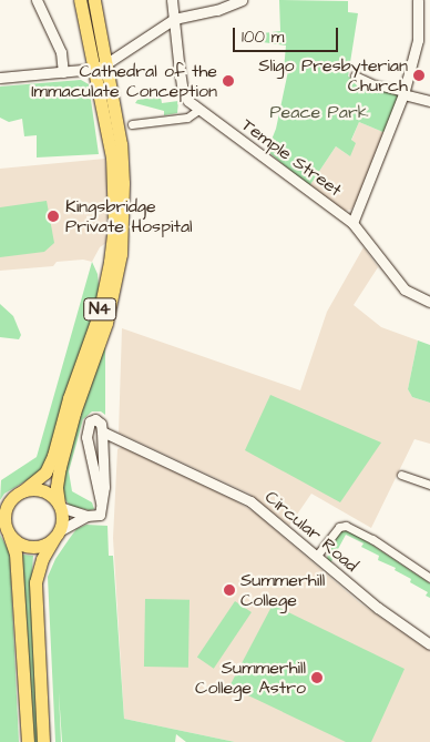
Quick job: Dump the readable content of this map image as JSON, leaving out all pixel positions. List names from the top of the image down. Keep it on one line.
{"streets":{"highway":["N4"],"street":["Temple Street","Circular Road"]},"parks":["Peace Park"],"places":["Sligo Presbyterian Church","Cathedral of the Immaculate Conception","Kingsbridge Private Hospital","Summerhill College","Summerhill College Astro"],"scale_bar":"100 m"}
